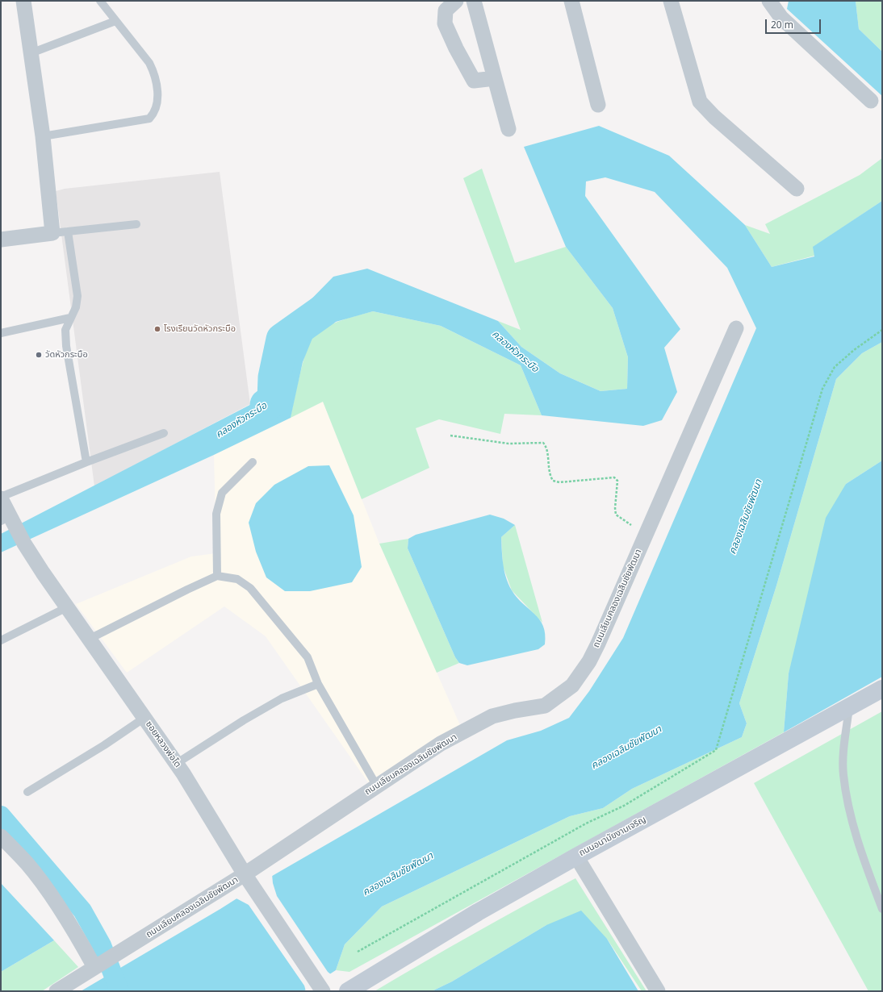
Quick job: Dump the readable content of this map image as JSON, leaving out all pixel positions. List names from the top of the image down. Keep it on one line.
{"streets":{"street":["ถนนเลียบคลองเฉลิมชัยพัฒนา","ซอยหลวงพ่อโต","ถนนอนามัยงามเจริญ"]},"crossings":[["ถนนเลียบคลองเฉลิมชัยพัฒนา","ซอยหลวงพ่อโต"]],"water":["คลองหัวกระบือ","คลองเฉลิมชัยพัฒนา"],"places":["โรงเรียนวัดหัวกระบือ","วัดหัวกระบือ"],"scale_bar":"20 m"}
